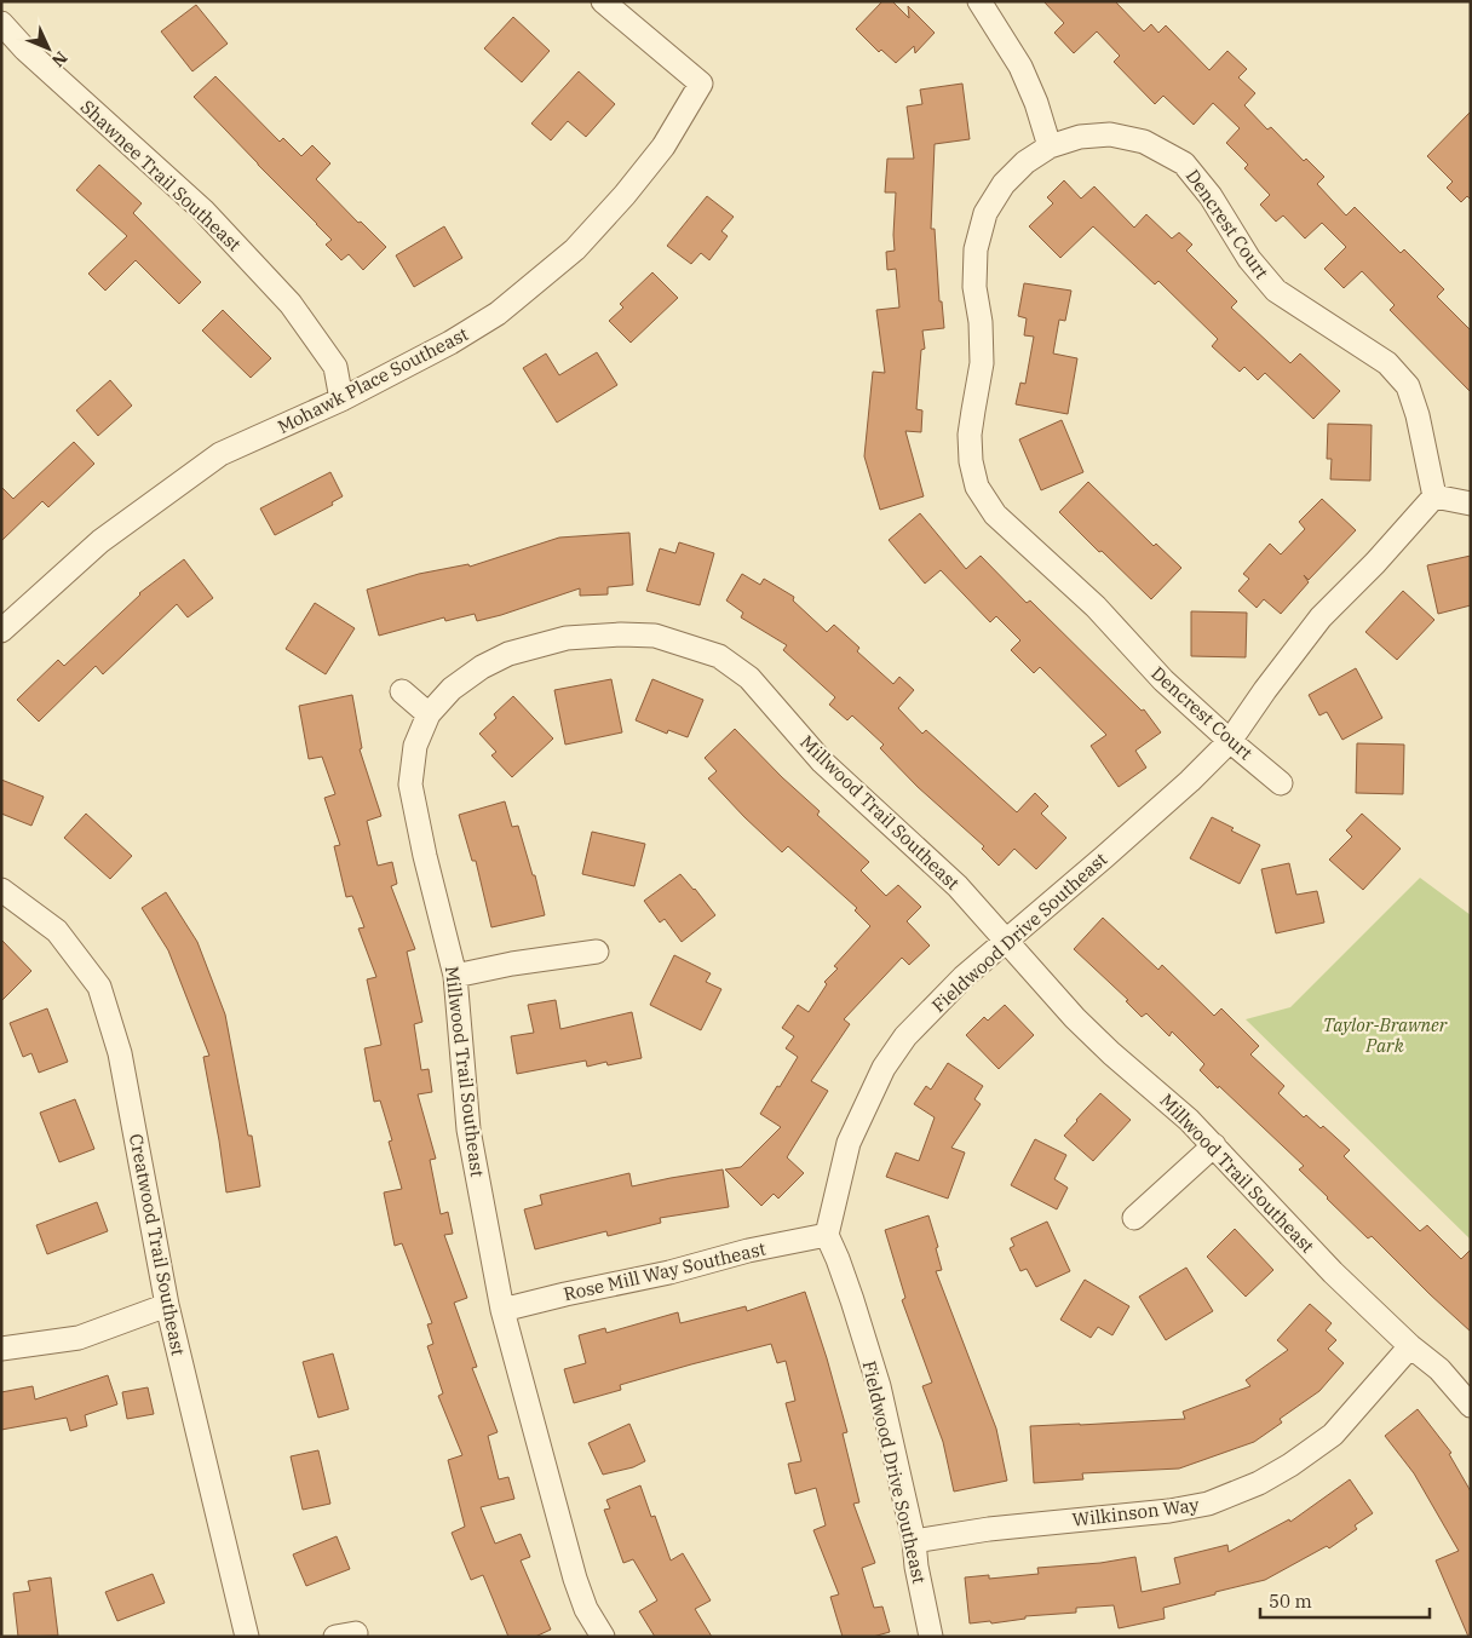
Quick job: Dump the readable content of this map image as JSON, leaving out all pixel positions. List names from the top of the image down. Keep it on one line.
{"streets":{"street":["Shawnee Trail Southeast","Dencrest Court","Mohawk Place Southeast","Millwood Trail Southeast","Fieldwood Drive Southeast","Creatwood Trail Southeast","Rose Mill Way Southeast","Wilkinson Way"]},"crossings":[["Shawnee Trail Southeast","Mohawk Place Southeast"],["Dencrest Court","Fieldwood Drive Southeast"],["Millwood Trail Southeast","Fieldwood Drive Southeast"],["Millwood Trail Southeast","Rose Mill Way Southeast"],["Millwood Trail Southeast","Wilkinson Way"],["Fieldwood Drive Southeast","Rose Mill Way Southeast"],["Fieldwood Drive Southeast","Wilkinson Way"]],"parks":["Taylor-Brawner Park"],"scale_bar":"50 m","north":"bottom right"}
